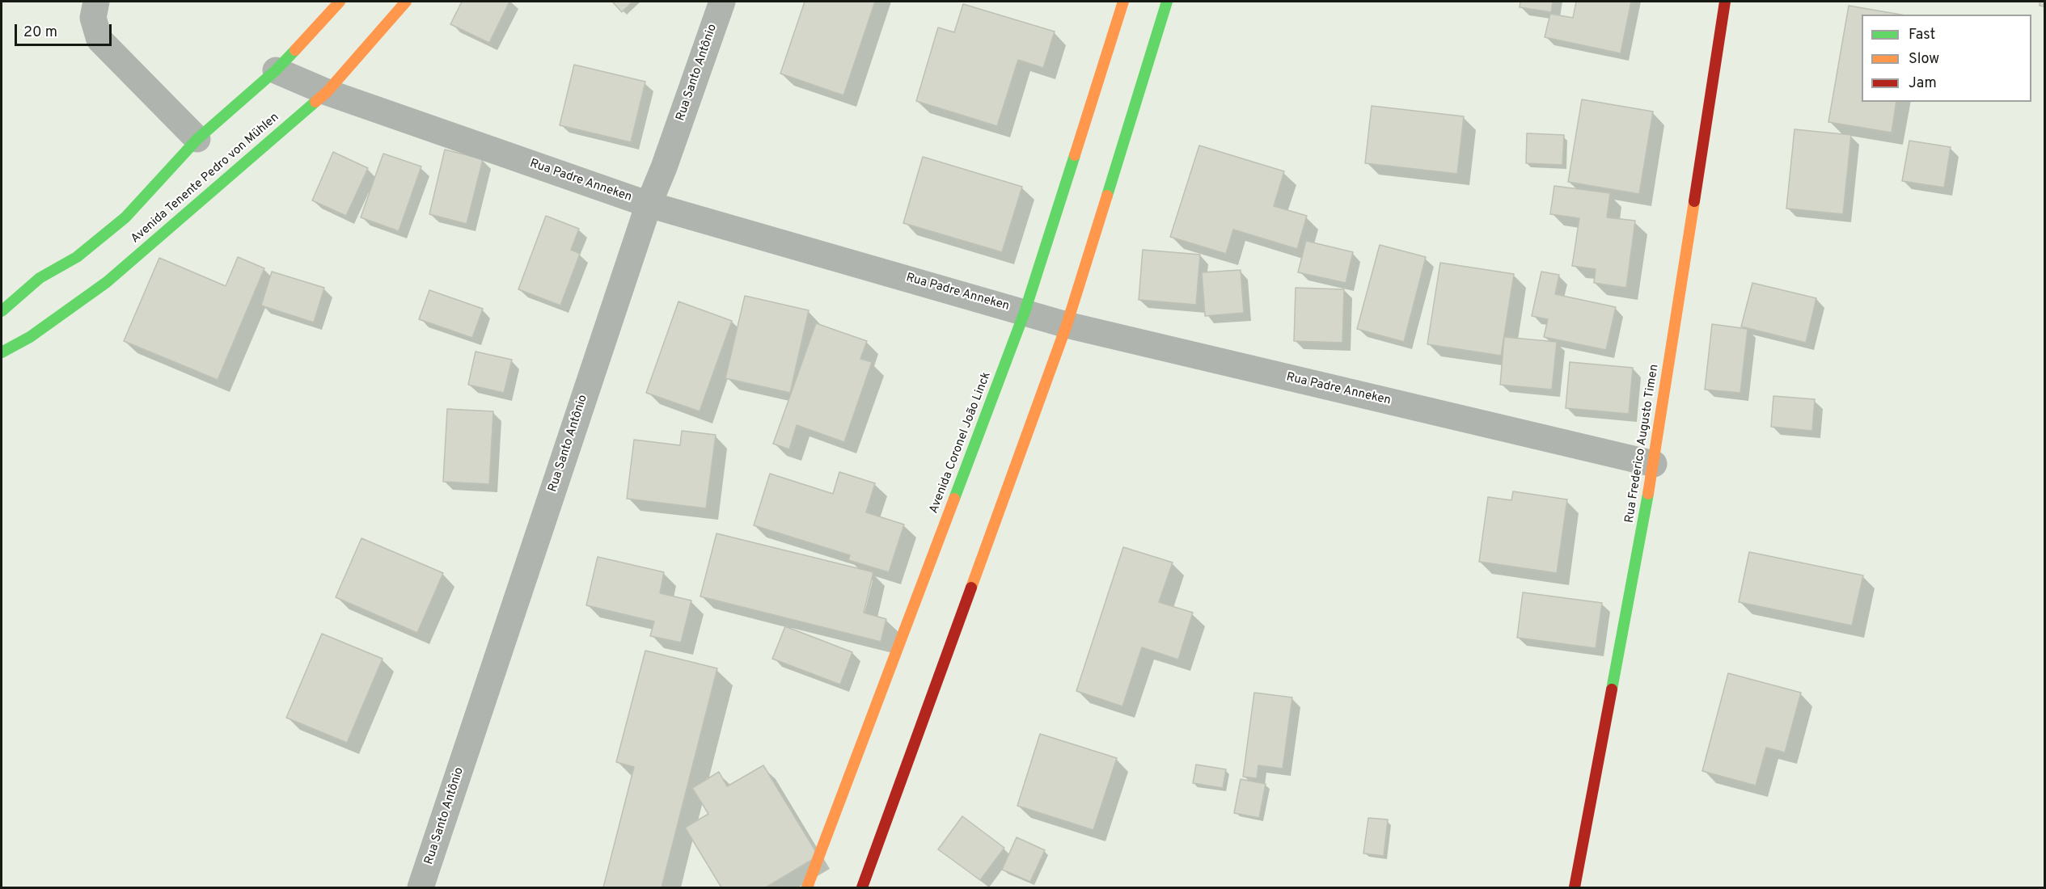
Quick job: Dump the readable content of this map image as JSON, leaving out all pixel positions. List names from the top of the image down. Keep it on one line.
{"streets":{"main road":["Avenida Tenente Pedro von Mühlen","Avenida Coronel João Linck","Rua Frederico Augusto Timen"],"street":["Rua Santo Antônio","Rua Padre Anneken"]},"crossings":[["Rua Santo Antônio","Rua Padre Anneken"],["Avenida Tenente Pedro von Mühlen","Rua Padre Anneken"],["Rua Padre Anneken","Avenida Coronel João Linck"],["Rua Padre Anneken","Rua Frederico Augusto Timen"]],"legend":["Fast","Slow","Jam"],"scale_bar":"20 m"}
